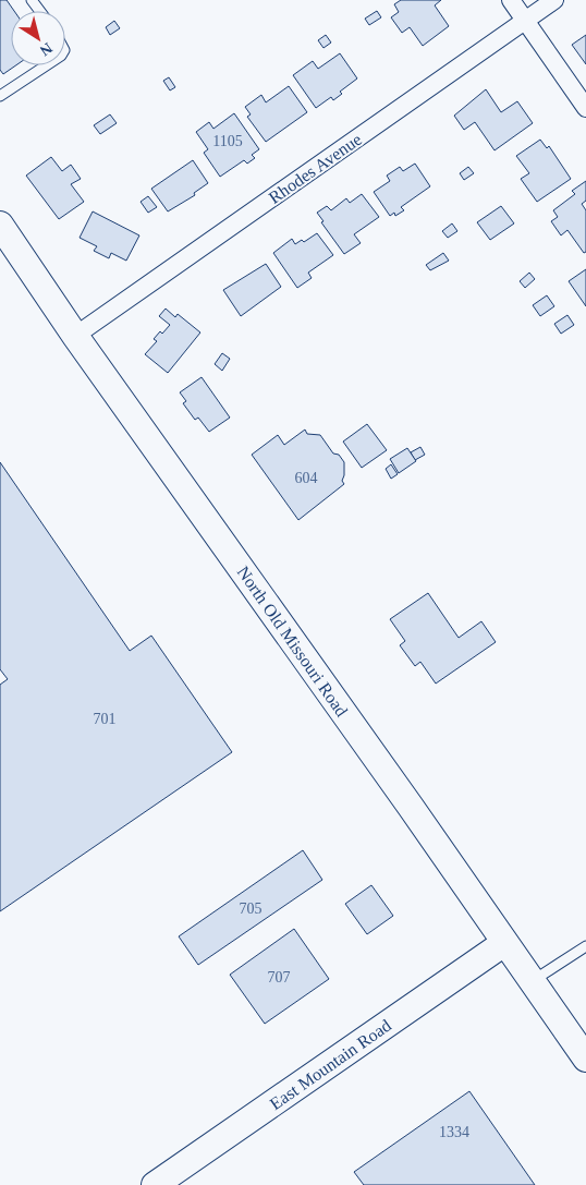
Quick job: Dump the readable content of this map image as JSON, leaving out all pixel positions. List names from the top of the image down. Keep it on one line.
{"streets":{"main road":["North Old Missouri Road","East Mountain Road"],"street":["Rhodes Avenue"]},"crossings":[["Rhodes Avenue","North Old Missouri Road"],["North Old Missouri Road","East Mountain Road"]],"house_numbers":["1105","604","701","705","707","1334"],"north":"bottom right"}
